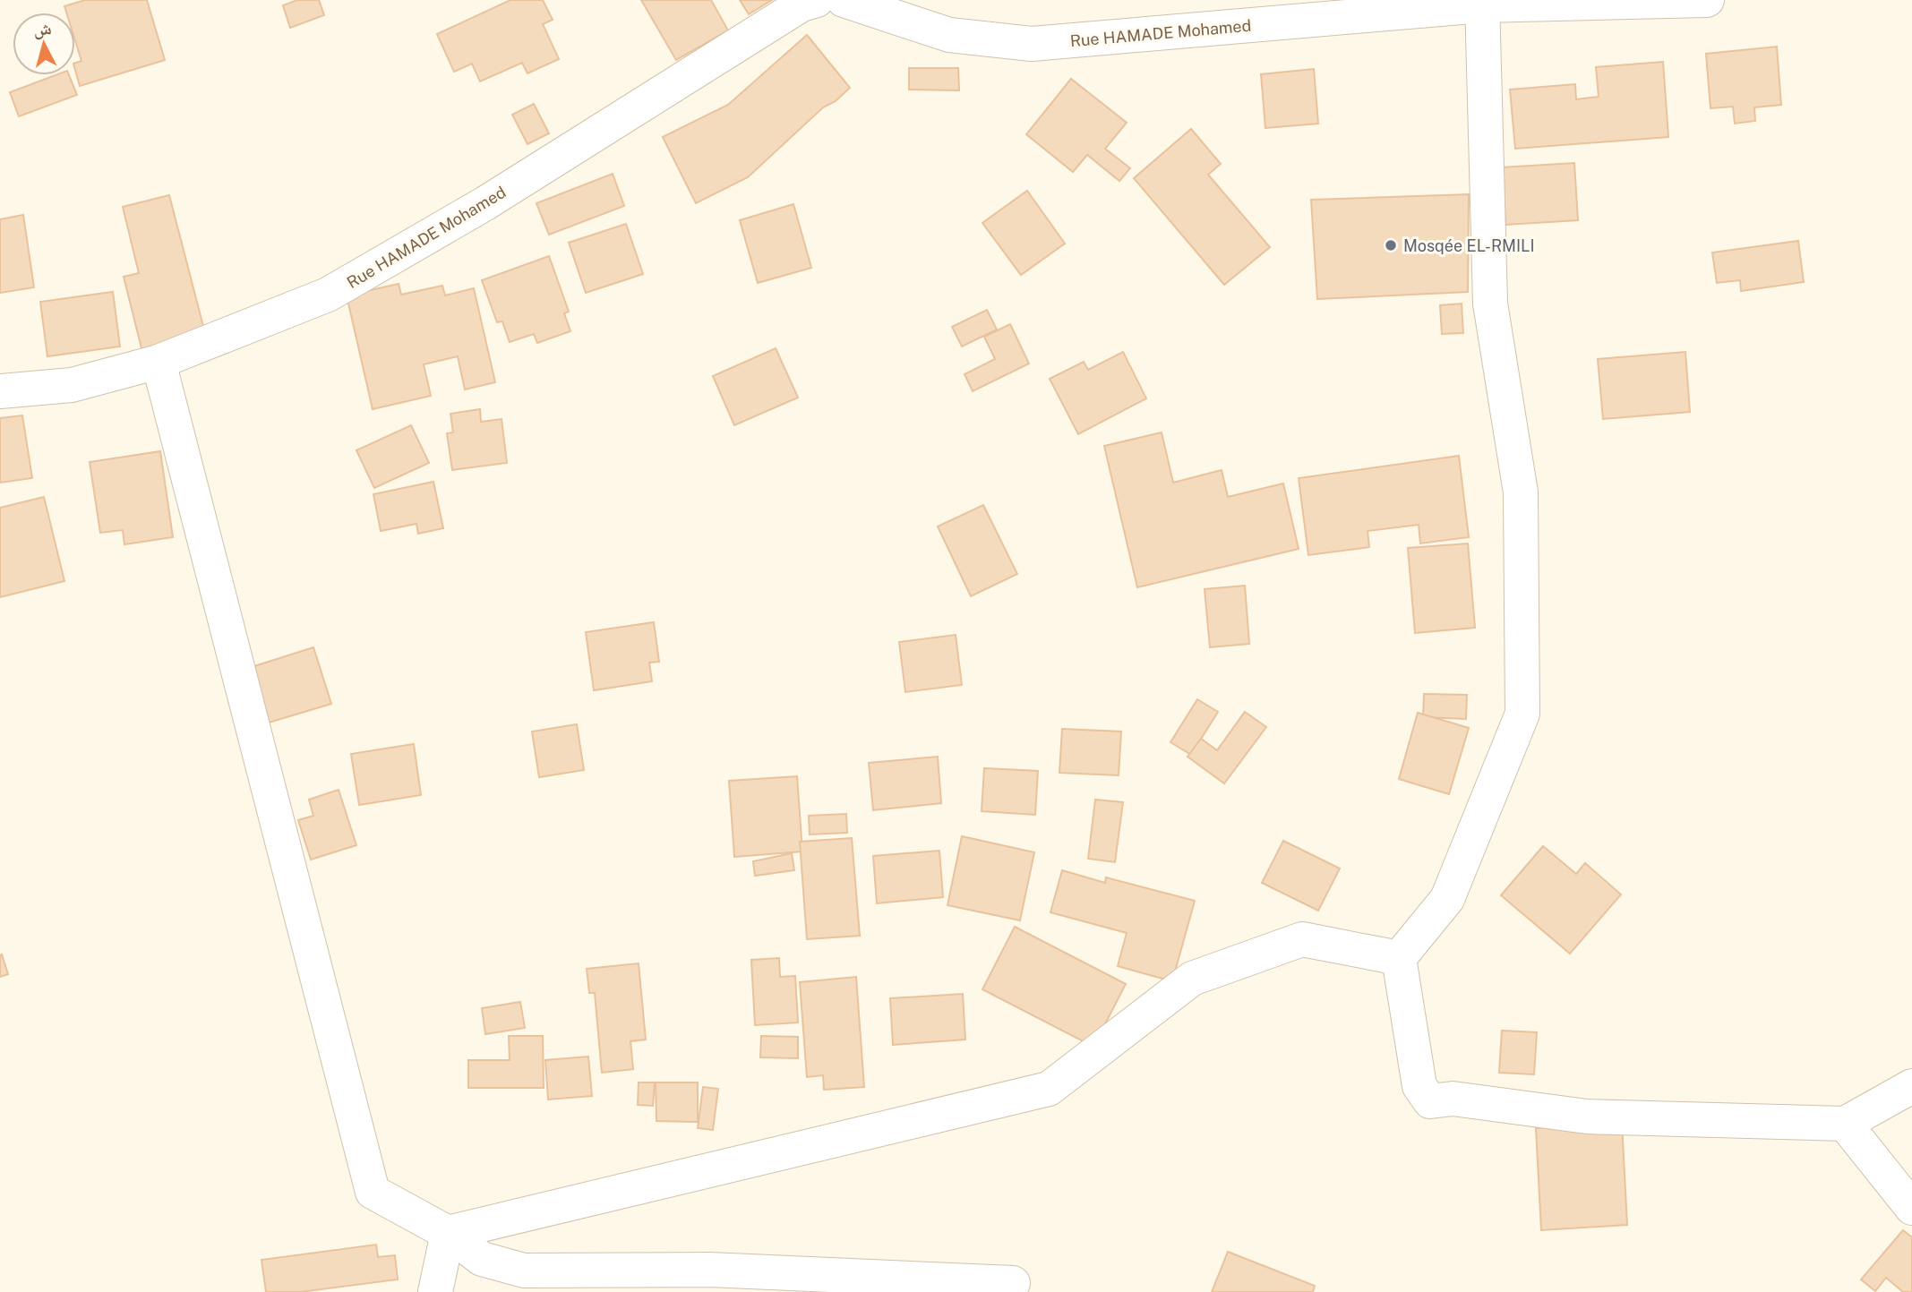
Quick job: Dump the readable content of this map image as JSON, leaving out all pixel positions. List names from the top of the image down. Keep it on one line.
{"streets":{"street":["Rue HAMADE Mohamed"]},"places":["Mosqée EL-RMILI"],"north":"top"}
